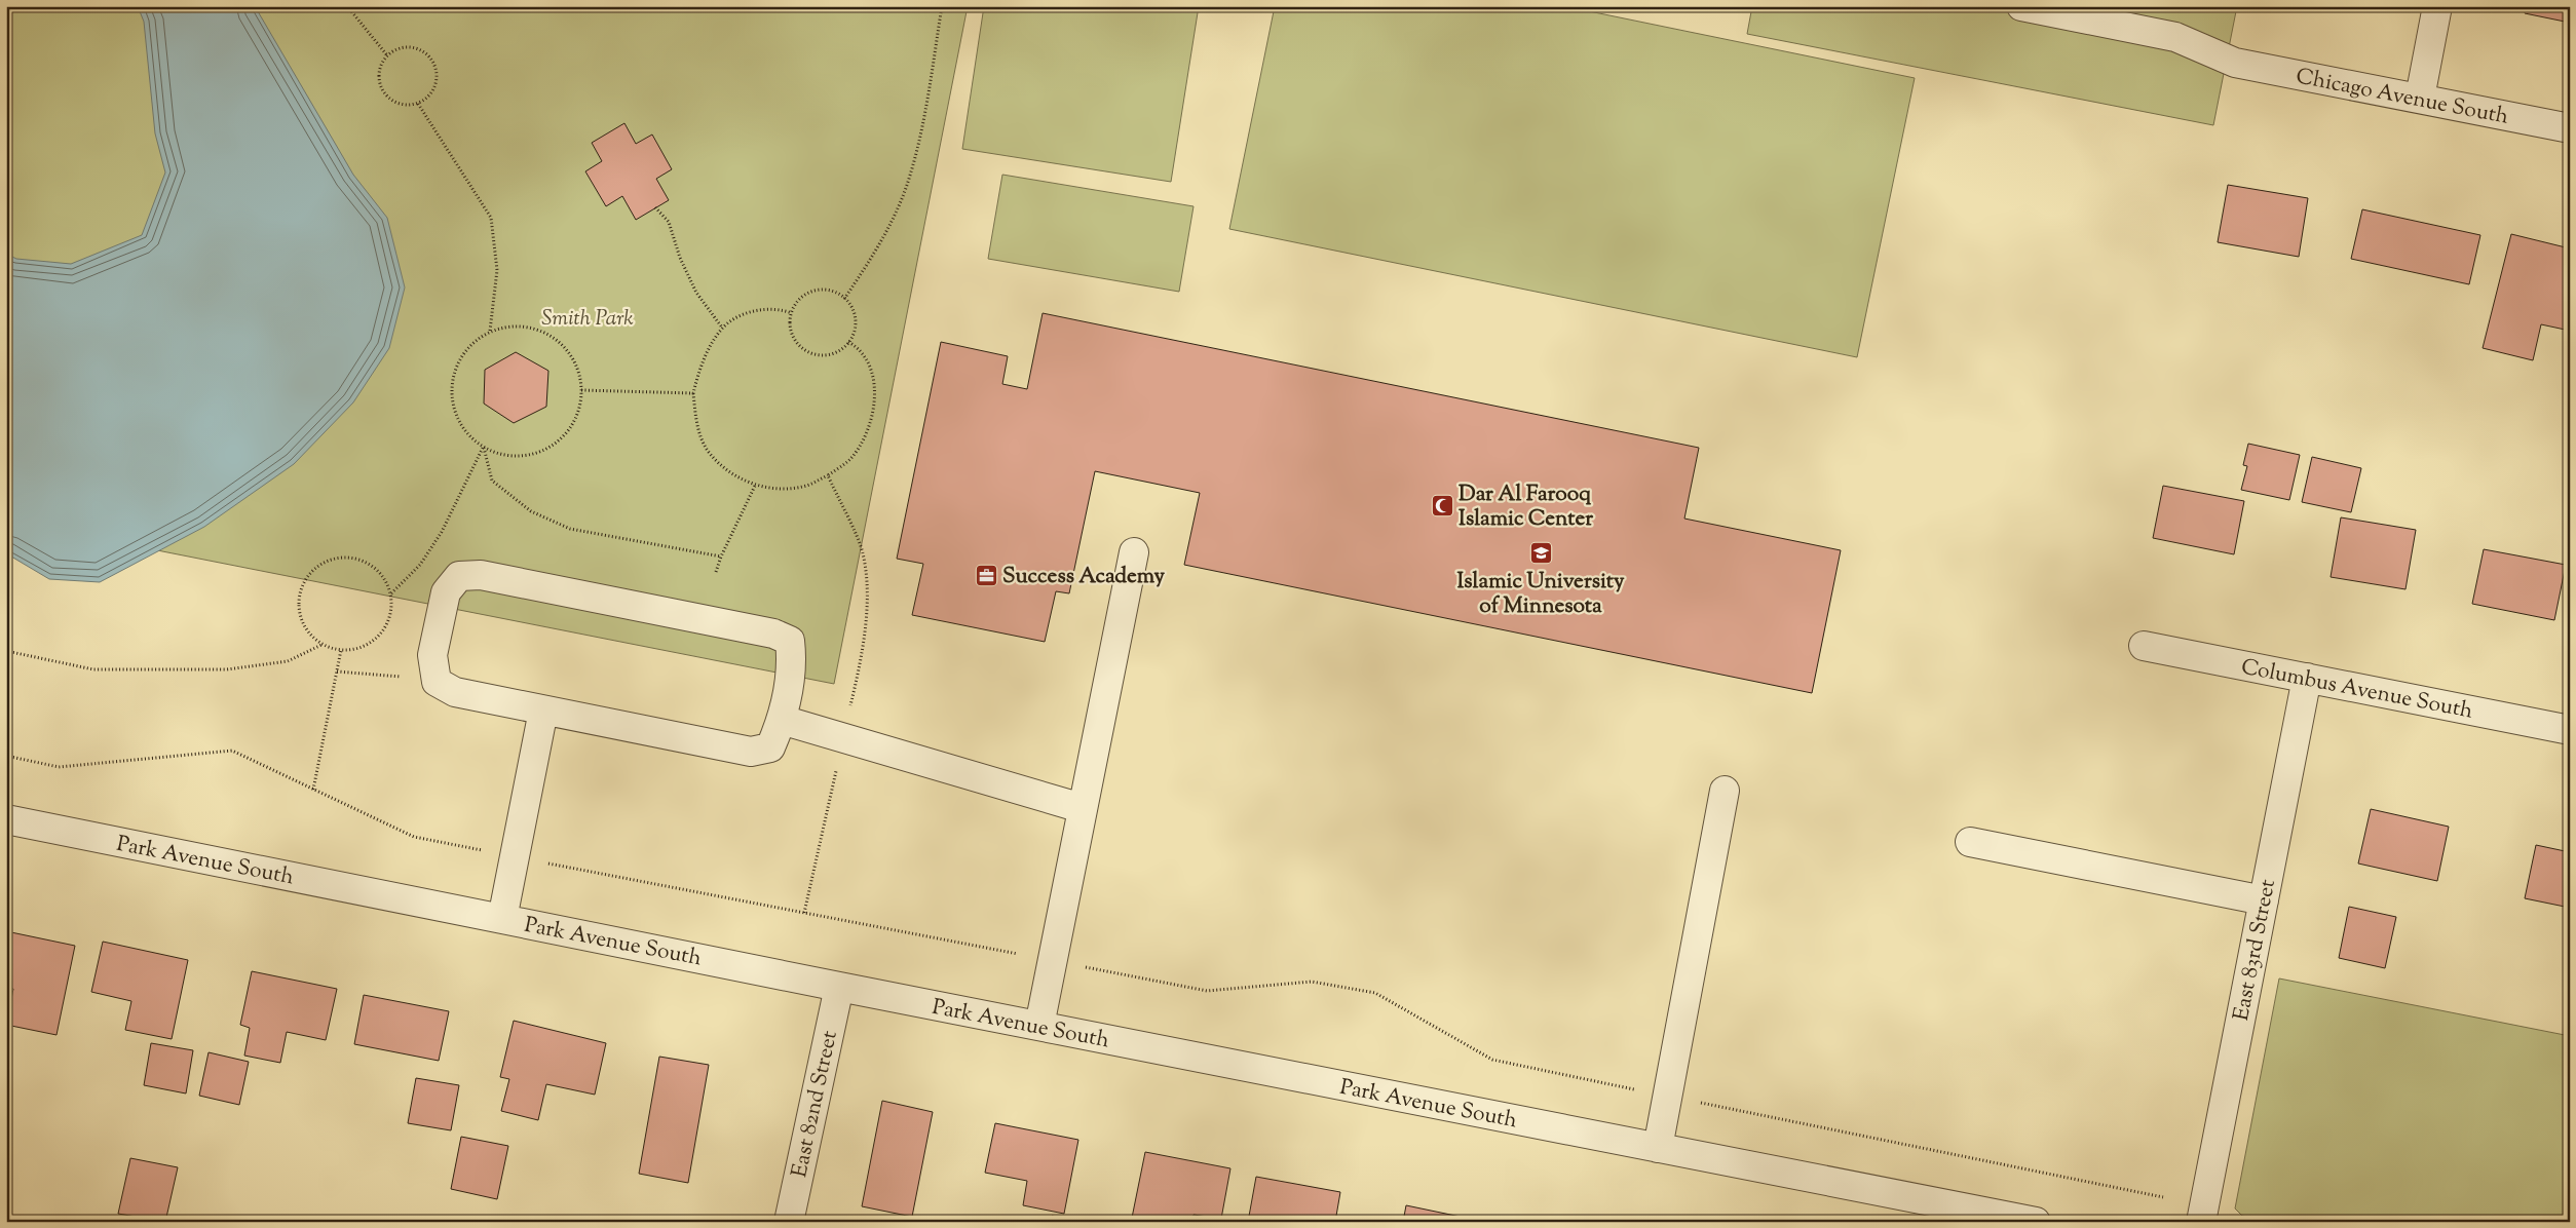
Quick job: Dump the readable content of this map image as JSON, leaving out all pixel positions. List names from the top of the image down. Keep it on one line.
{"streets":{"street":["Chicago Avenue South","Columbus Avenue South","Park Avenue South","East 83rd Street","East 82nd Street"]},"crossings":[["Columbus Avenue South","East 83rd Street"],["Park Avenue South","East 82nd Street"]],"parks":["Smith Park"],"places":{"mosque":["Dar Al Farooq Islamic Center"],"school or university":["Islamic University of Minnesota"],"office":["Success Academy"]}}
